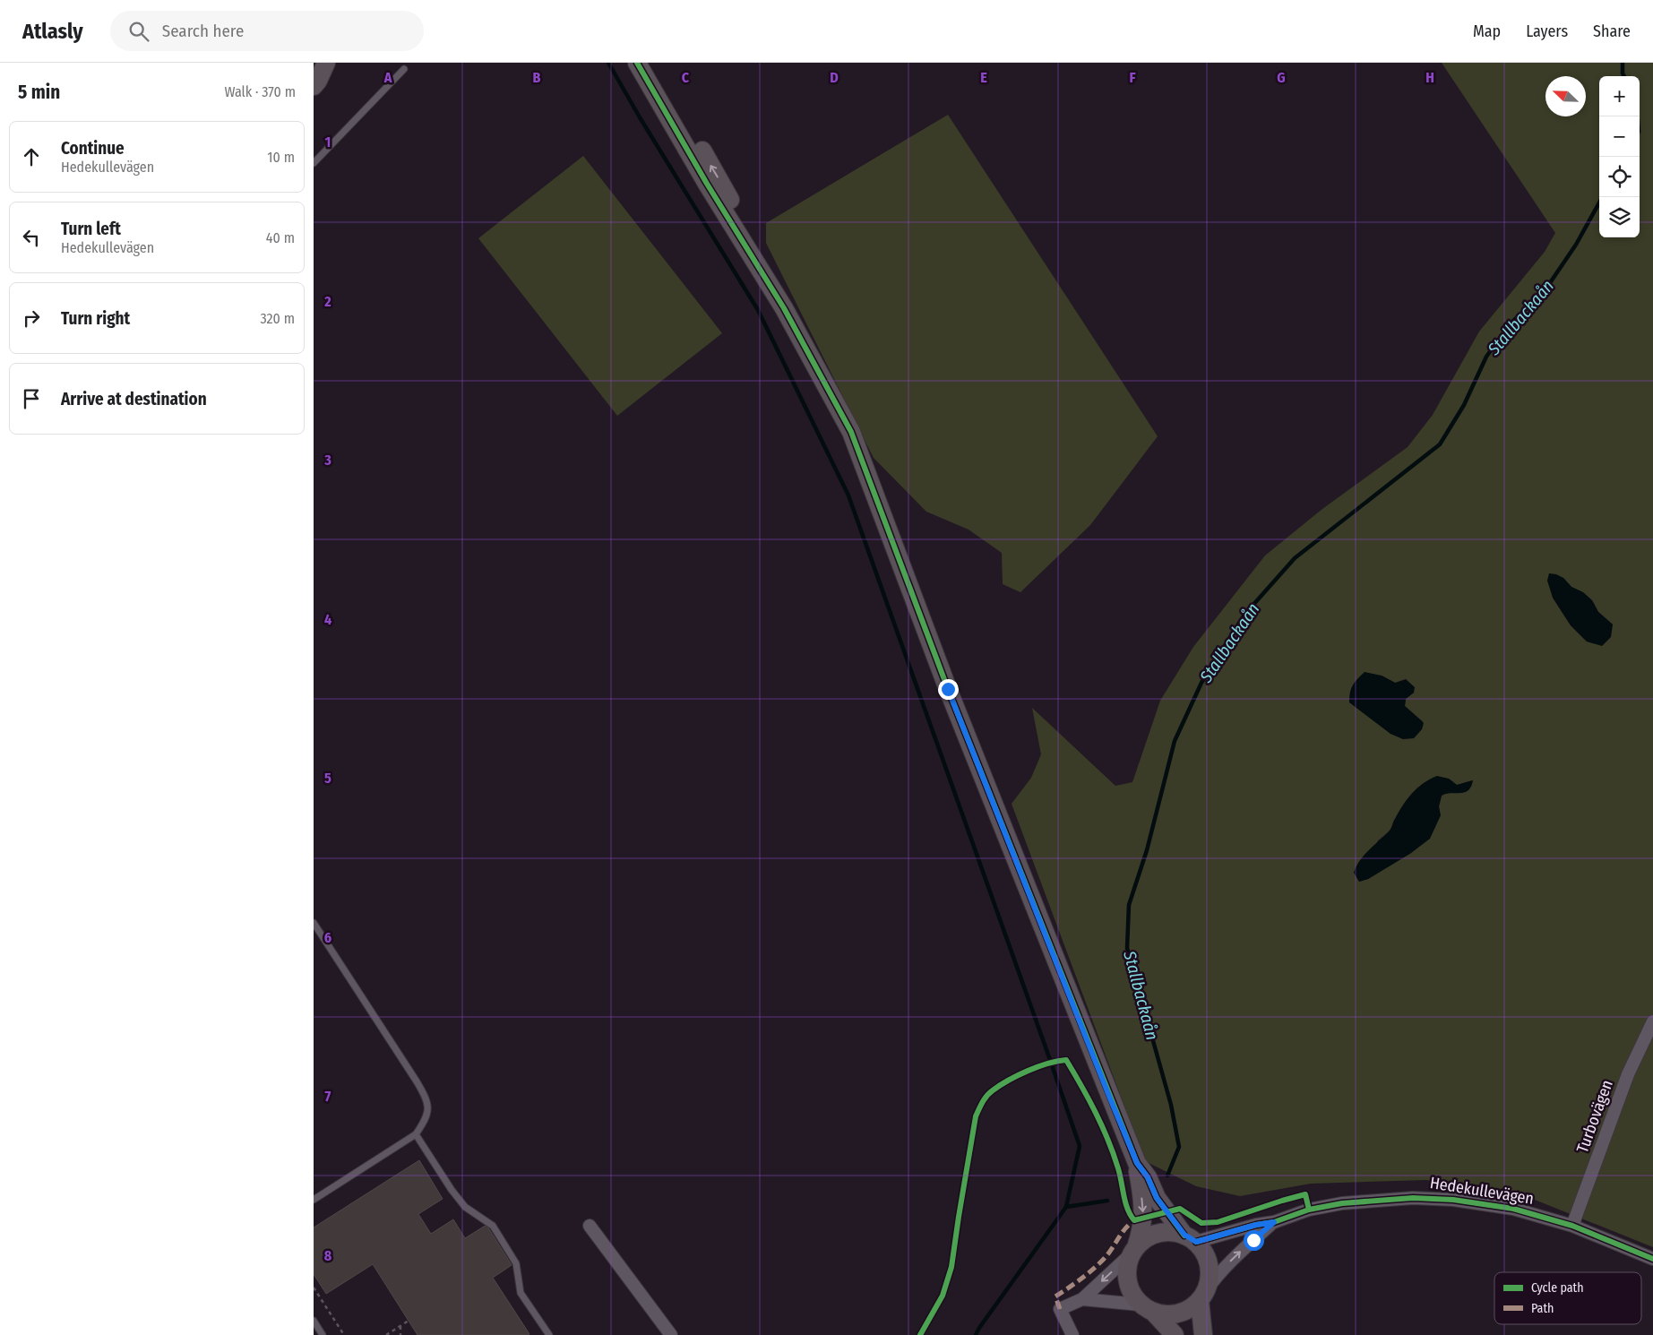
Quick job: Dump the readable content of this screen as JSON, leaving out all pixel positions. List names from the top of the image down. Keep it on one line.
{"streets":{"street":["Turbovägen","Hedekullevägen"]},"crossings":[["Turbovägen","Hedekullevägen"]],"water":["Stallbackaån"],"legend":["Cycle path","Path"],"north":"top left","page":{"header":"Atlasly","search":"Search here","nav":["Map","Layers","Share"],"heading":["5 min","Walk · 370 m"],"map_buttons":["+","−"],"list":[["Continue","Hedekullevägen","10 m"],["Turn left","Hedekullevägen","40 m"],["Turn right","320 m"],"Arrive at destination"]},"grid":{"columns":["A","B","C","D","E","F","G","H"],"rows":["1","2","3","4","5","6","7","8"]}}
